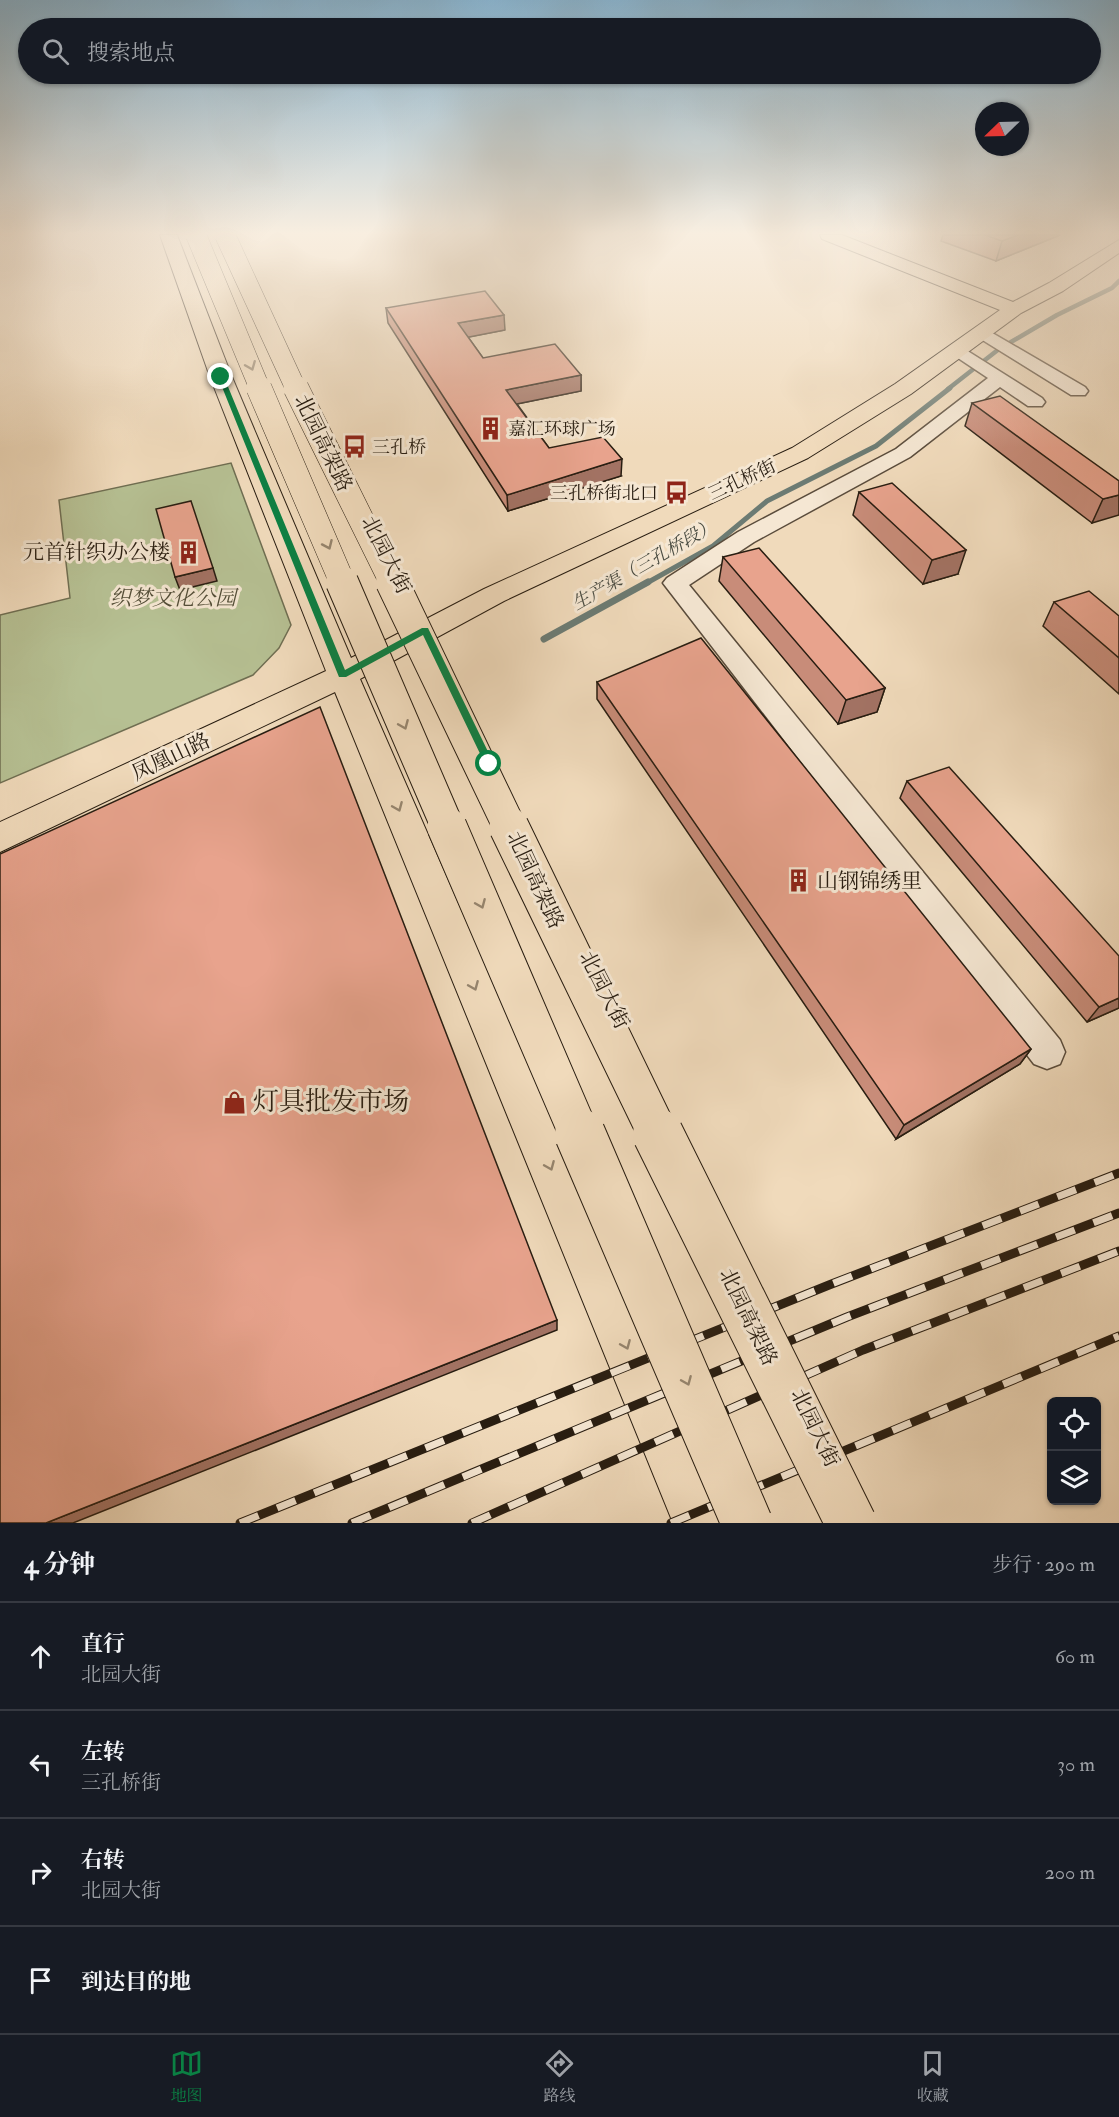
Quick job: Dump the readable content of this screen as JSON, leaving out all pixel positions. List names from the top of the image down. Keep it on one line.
{"streets":{"main road":["北园高架路","三孔桥街","北园大街","凤凰山路"]},"crossings":[["三孔桥街","北园大街"],["三孔桥街","凤凰山路"]],"water":["生产渠（三孔桥段）"],"parks":["织梦文化公园"],"places":{"building":["嘉汇环球广场","元首针织办公楼","山钢锦绣里"],"bus stop":["三孔桥","三孔桥街北口"],"shop":["灯具批发市场"]},"north":"bottom left","page":{"search":"搜索地点","heading":["4 分钟","步行 · 290 m"],"list":[["直行","北园大街","60 m"],["左转","三孔桥街","30 m"],["右转","北园大街","200 m"],"到达目的地"],"nav":["地图","路线","收藏"]}}
